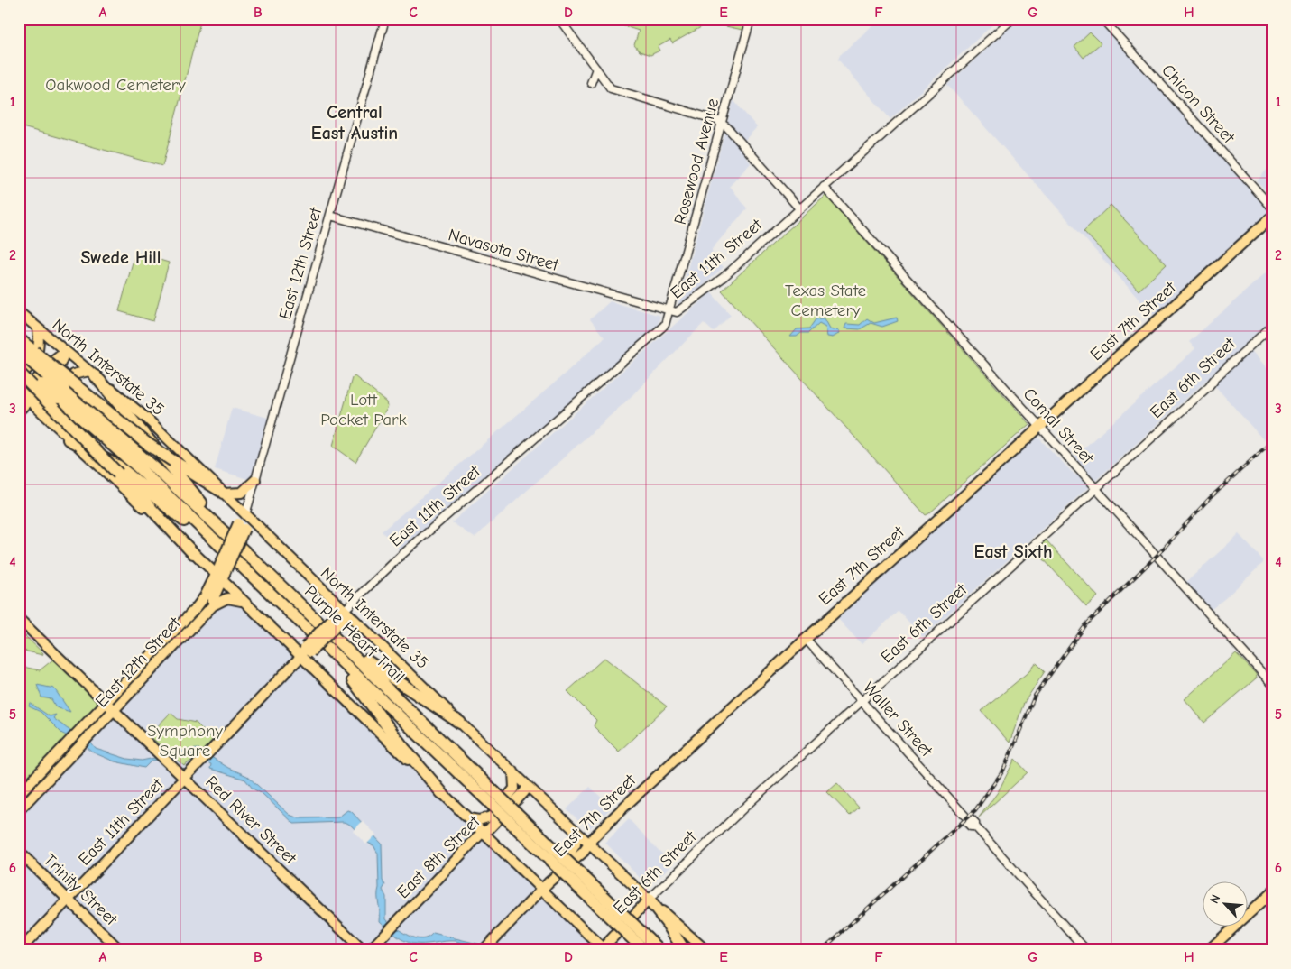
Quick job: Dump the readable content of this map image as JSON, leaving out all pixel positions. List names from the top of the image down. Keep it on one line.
{"streets":{"highway":["Purple Heart Trail"],"main road":["East 11th Street","East 12th Street","East 7th Street","North Interstate 35","East 6th Street","Red River Street","East 8th Street","Trinity Street"],"street":["Chicon Street","Rosewood Avenue","Navasota Street","Comal Street","Waller Street"]},"crossings":[["Rosewood Avenue","Navasota Street"],["Rosewood Avenue","East 11th Street"],["Navasota Street","East 11th Street"],["Navasota Street","East 12th Street"],["East 11th Street","North Interstate 35"],["East 11th Street","Comal Street"],["East 11th Street","Red River Street"],["East 11th Street","Trinity Street"],["East 12th Street","North Interstate 35"],["East 12th Street","Red River Street"],["East 7th Street","North Interstate 35"],["East 7th Street","Comal Street"],["East 7th Street","Waller Street"],["North Interstate 35","East 6th Street"],["North Interstate 35","East 8th Street"],["East 6th Street","Comal Street"],["East 6th Street","Waller Street"]],"districts":["Central East Austin","Swede Hill","East Sixth"],"parks":["Oakwood Cemetery","Texas State Cemetery","Lott Pocket Park","Symphony Square"],"north":"top left","grid":{"columns":["A","B","C","D","E","F","G","H"],"rows":["1","2","3","4","5","6"]}}
